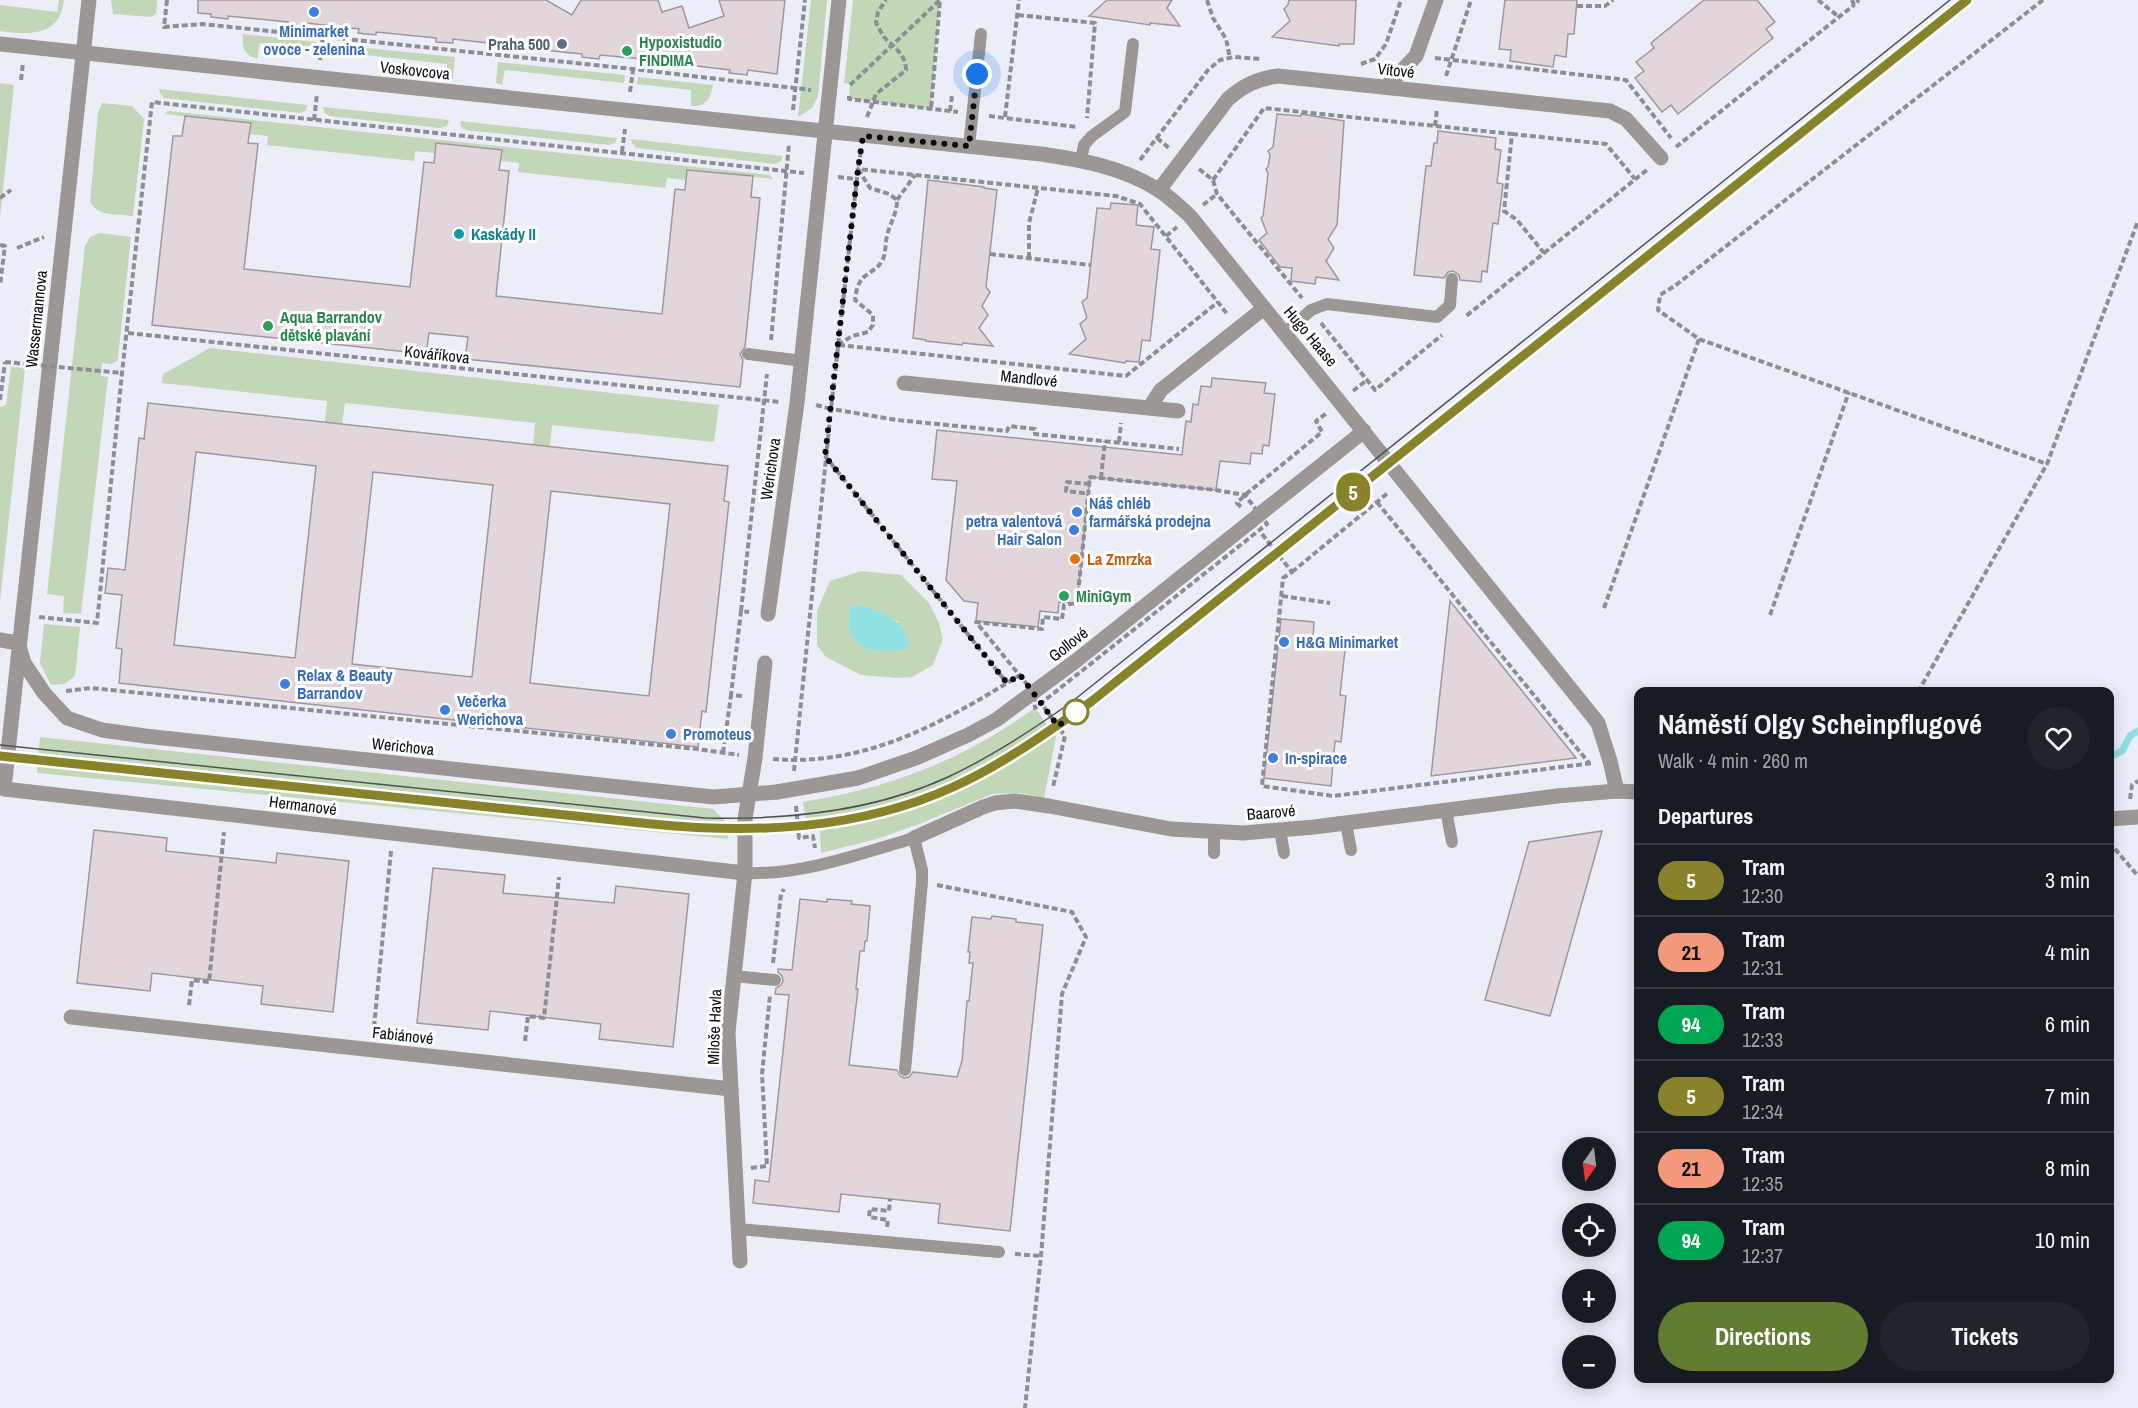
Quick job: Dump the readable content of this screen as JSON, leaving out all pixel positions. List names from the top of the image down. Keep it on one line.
{"streets":{"street":["Voskovcova","Vítové","Wassermannova","Hugo Haase","Mandlové","Werichova","Gollové","Hermanové","Baarové","Miloše Havla","Fabiánové"],"path":["Kováříkova"]},"crossings":[["Voskovcova","Wassermannova"],["Voskovcova","Hugo Haase"],["Vítové","Hugo Haase"],["Wassermannova","Werichova"],["Wassermannova","Hermanové"],["Hugo Haase","Gollové"],["Hugo Haase","Baarové"],["Kováříkova","Werichova"],["Werichova","Gollové"],["Werichova","Hermanové"],["Werichova","Miloše Havla"],["Gollové","Miloše Havla"],["Hermanové","Miloše Havla"],["Miloše Havla","Fabiánové"]],"places":["Minimarket ovoce - zelenina","Praha 500","Hypoxistudio FINDIMA","Kaskády II","Aqua Barrandov dětské plavání","Náš chléb farmářská prodejna","petra valentová Hair Salon","La Zmrzka","MiniGym","H&G Minimarket","Relax & Beauty Barrandov","Večerka Werichova","Promoteus","In-spirace"],"lines":["tram line 5"],"north":"bottom","page":{"on_map":"5","heading":[["Náměstí Olgy Scheinpflugové","Walk · 4 min · 260 m"],"Departures"],"list":[{"mark":"5","name":"Tram","note":"12:30","value":"3 min"},{"mark":"21","name":"Tram","note":"12:31","value":"4 min"},{"mark":"94","name":"Tram","note":"12:33","value":"6 min"},{"mark":"5","name":"Tram","note":"12:34","value":"7 min"},{"mark":"21","name":"Tram","note":"12:35","value":"8 min"},{"mark":"94","name":"Tram","note":"12:37","value":"10 min"}],"map_buttons":["+","−"],"buttons":["Directions","Tickets"]}}
